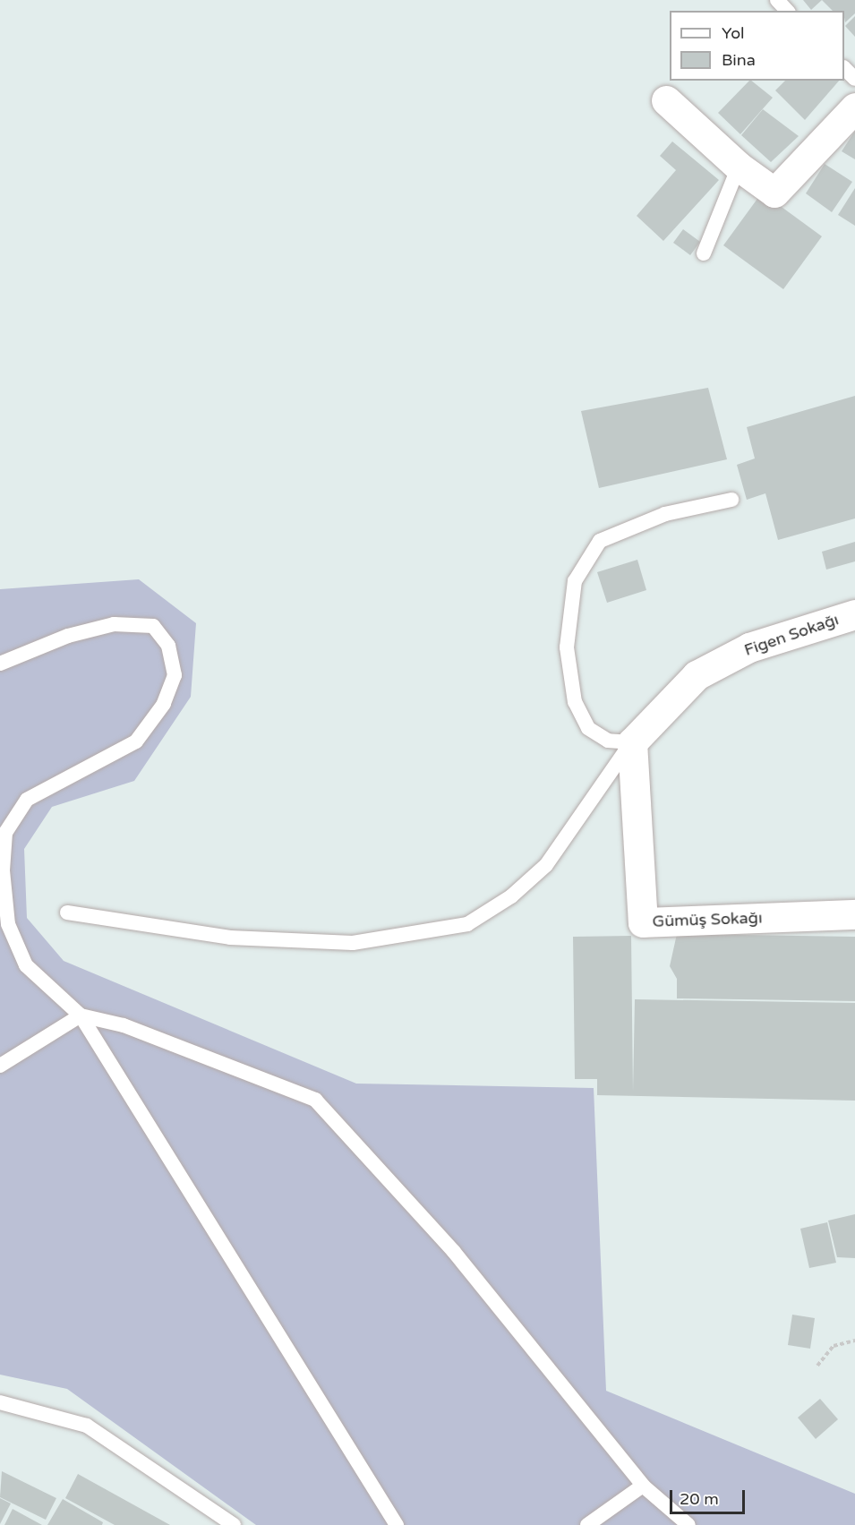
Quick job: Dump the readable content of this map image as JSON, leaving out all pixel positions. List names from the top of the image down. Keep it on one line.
{"streets":{"street":["Figen Sokağı","Gümüş Sokağı"]},"crossings":[["Figen Sokağı","Gümüş Sokağı"]],"legend":["Yol","Bina"],"scale_bar":"20 m"}
